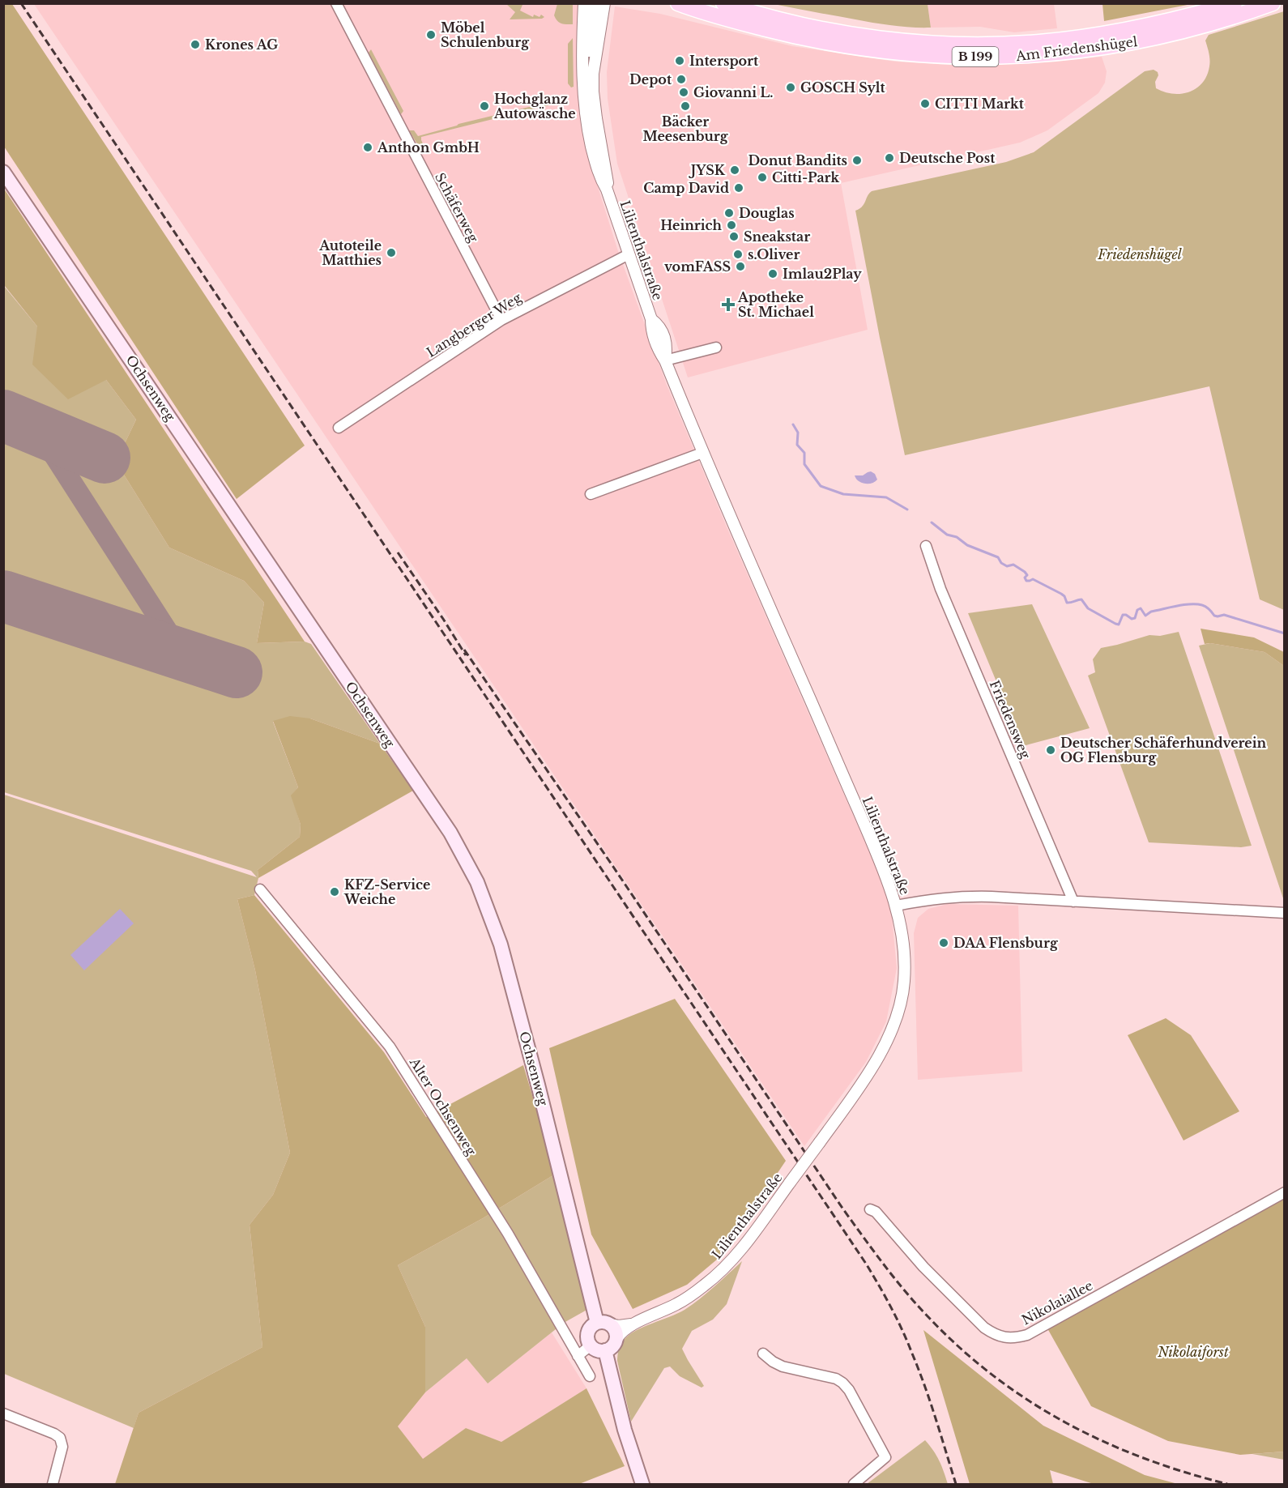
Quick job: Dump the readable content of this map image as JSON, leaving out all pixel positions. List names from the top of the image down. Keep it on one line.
{"streets":{"main road":["Am Friedenshügel","B 199","Ochsenweg"],"street":["Schäferweg","Lilienthalstraße","Langberger Weg","Friedensweg","Alter Ochsenweg","Nikolaiallee"]},"crossings":[["Schäferweg","Langberger Weg"],["Lilienthalstraße","Langberger Weg"],["Lilienthalstraße","Ochsenweg"]],"parks":["Friedenshügel","Nikolaiforst"],"places":{"other":["Möbel Schulenburg","Krones AG","Intersport","Depot","GOSCH Sylt","Giovanni L.","CITTI Markt","Hochglanz Autowäsche","Bäcker Meesenburg","Anthon GmbH","Deutsche Post","Donut Bandits","JYSK","Citti-Park","Camp David","Douglas","Heinrich","Sneakstar","Autoteile Matthies","s.Oliver","vomFASS","Imlau2Play","Deutscher Schäferhundverein OG Flensburg","KFZ-Service Weiche","DAA Flensburg"],"health":["Apotheke St. Michael"]}}
